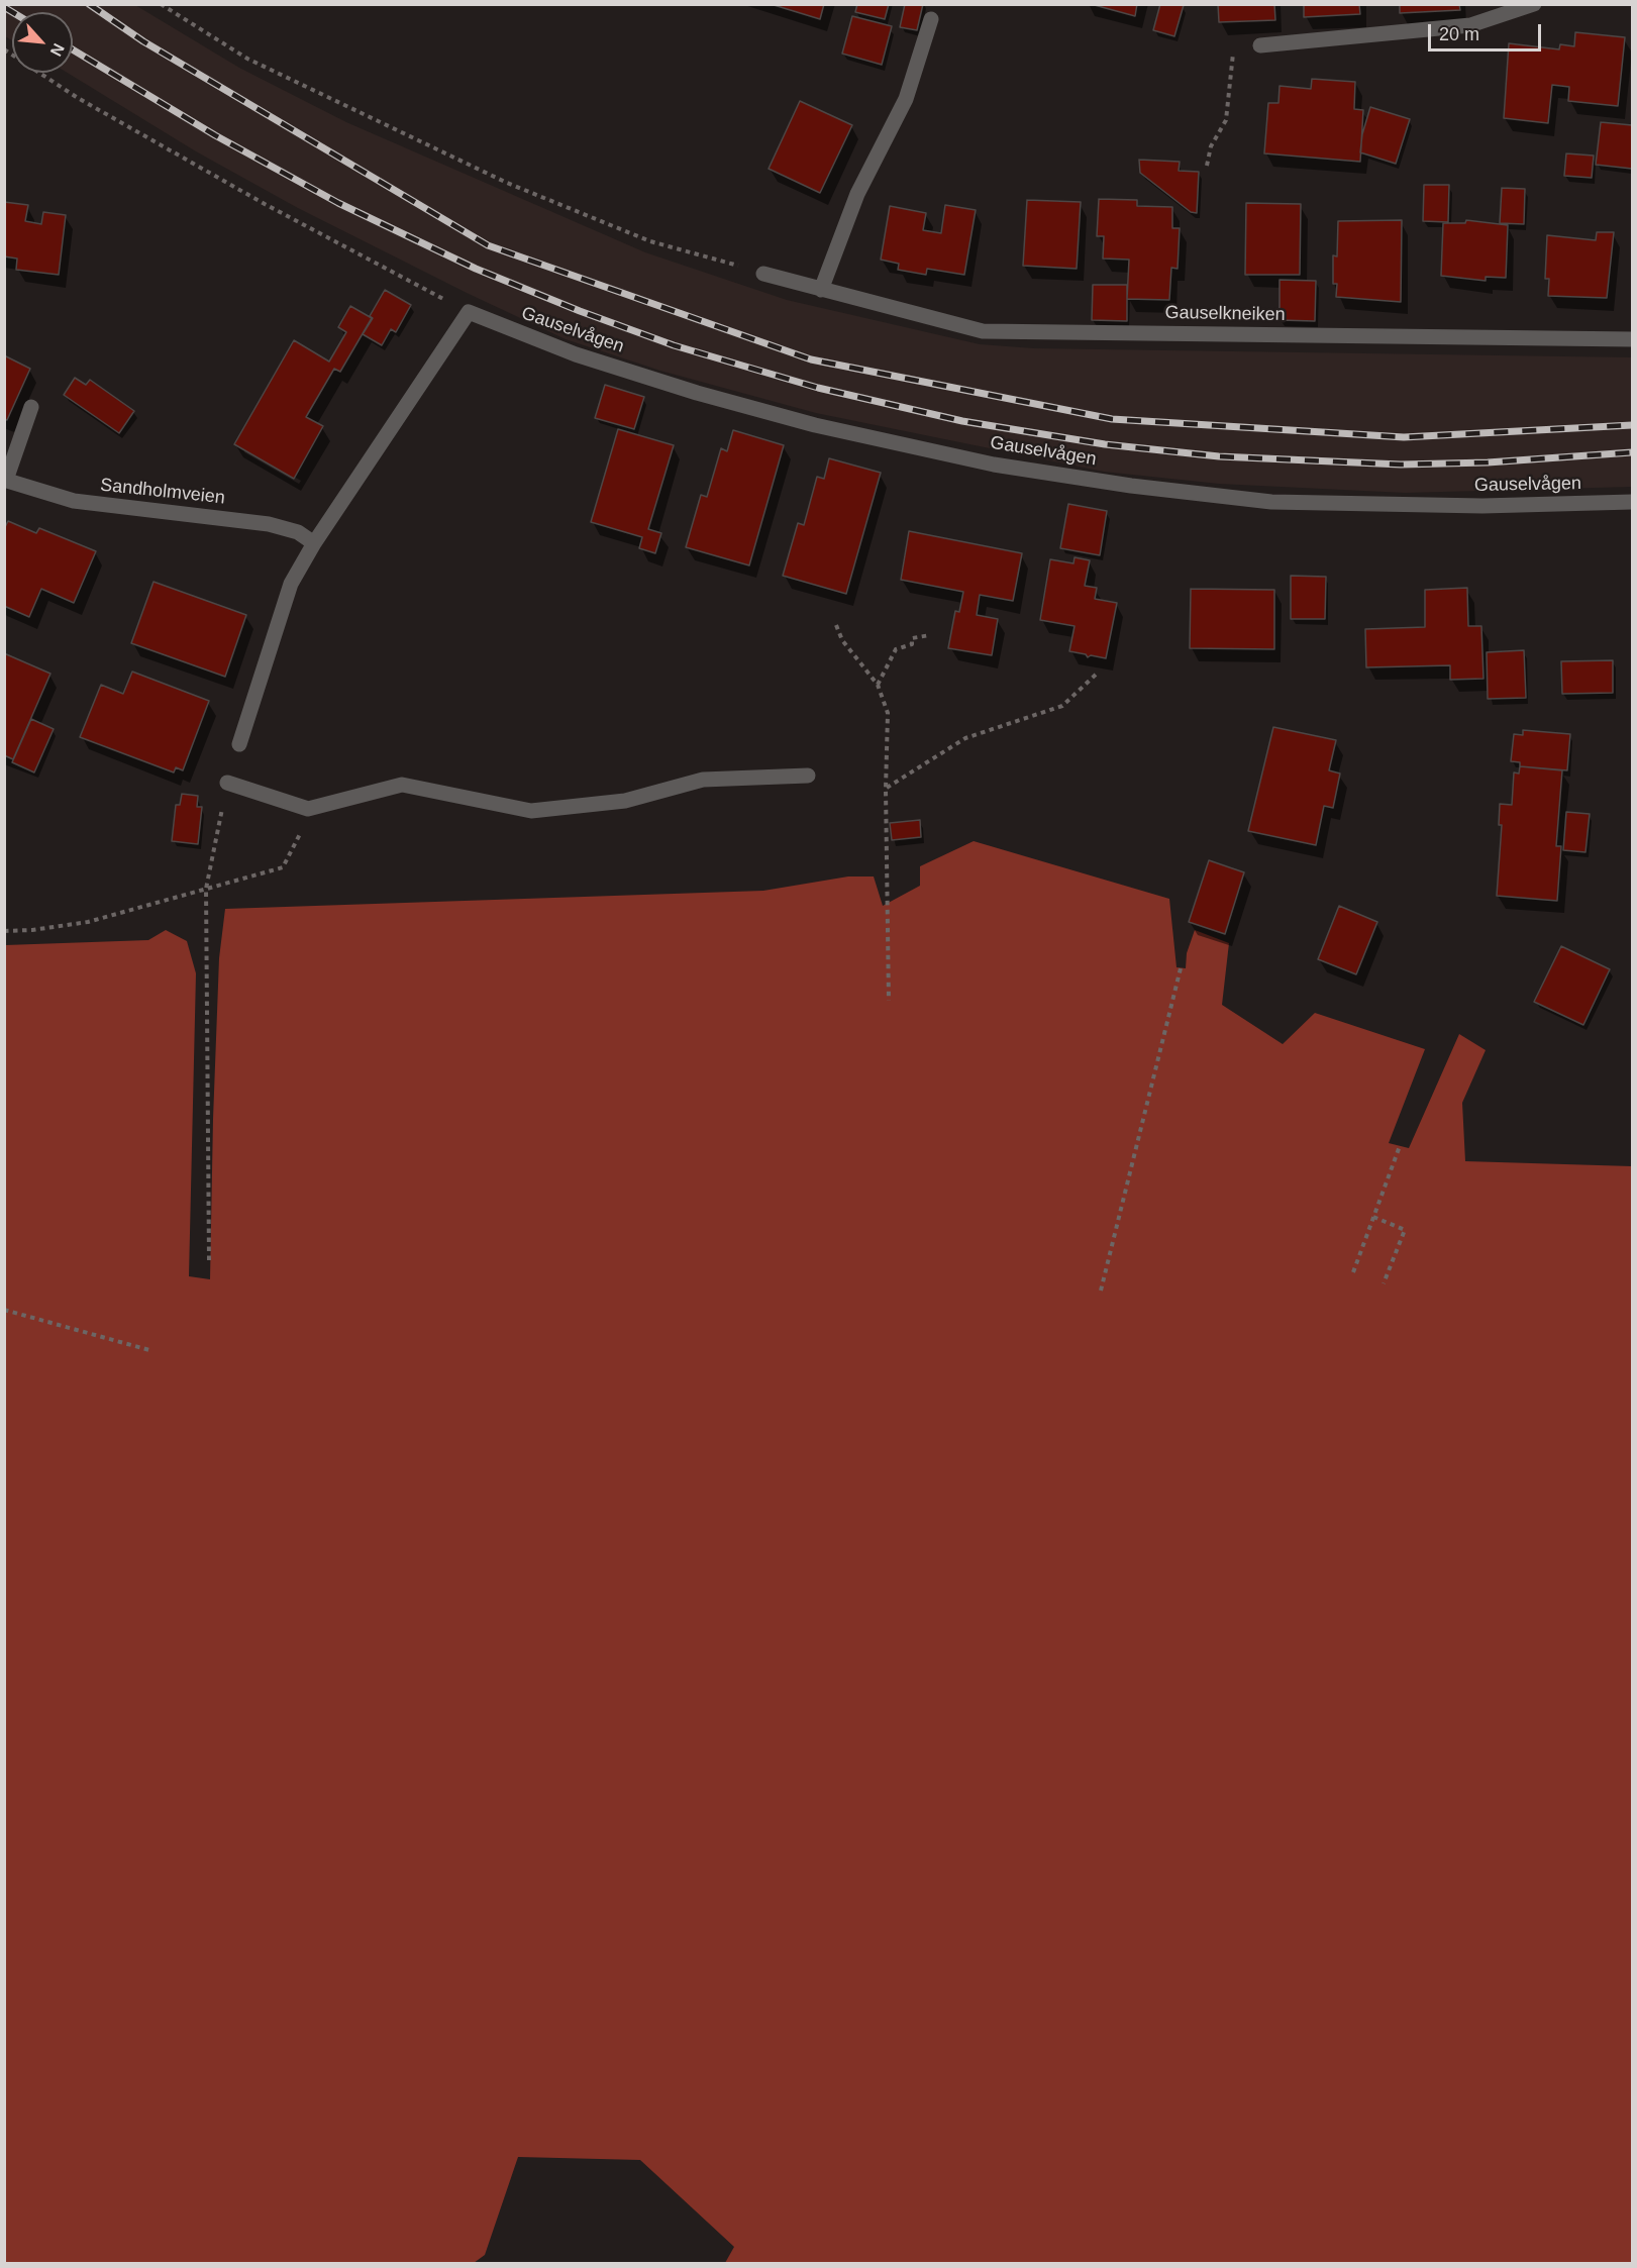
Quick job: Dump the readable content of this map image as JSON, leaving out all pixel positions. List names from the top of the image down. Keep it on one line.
{"streets":{"street":["Gauselkneiken","Gauselvågen","Sandholmveien"]},"scale_bar":"20 m","north":"bottom right"}
